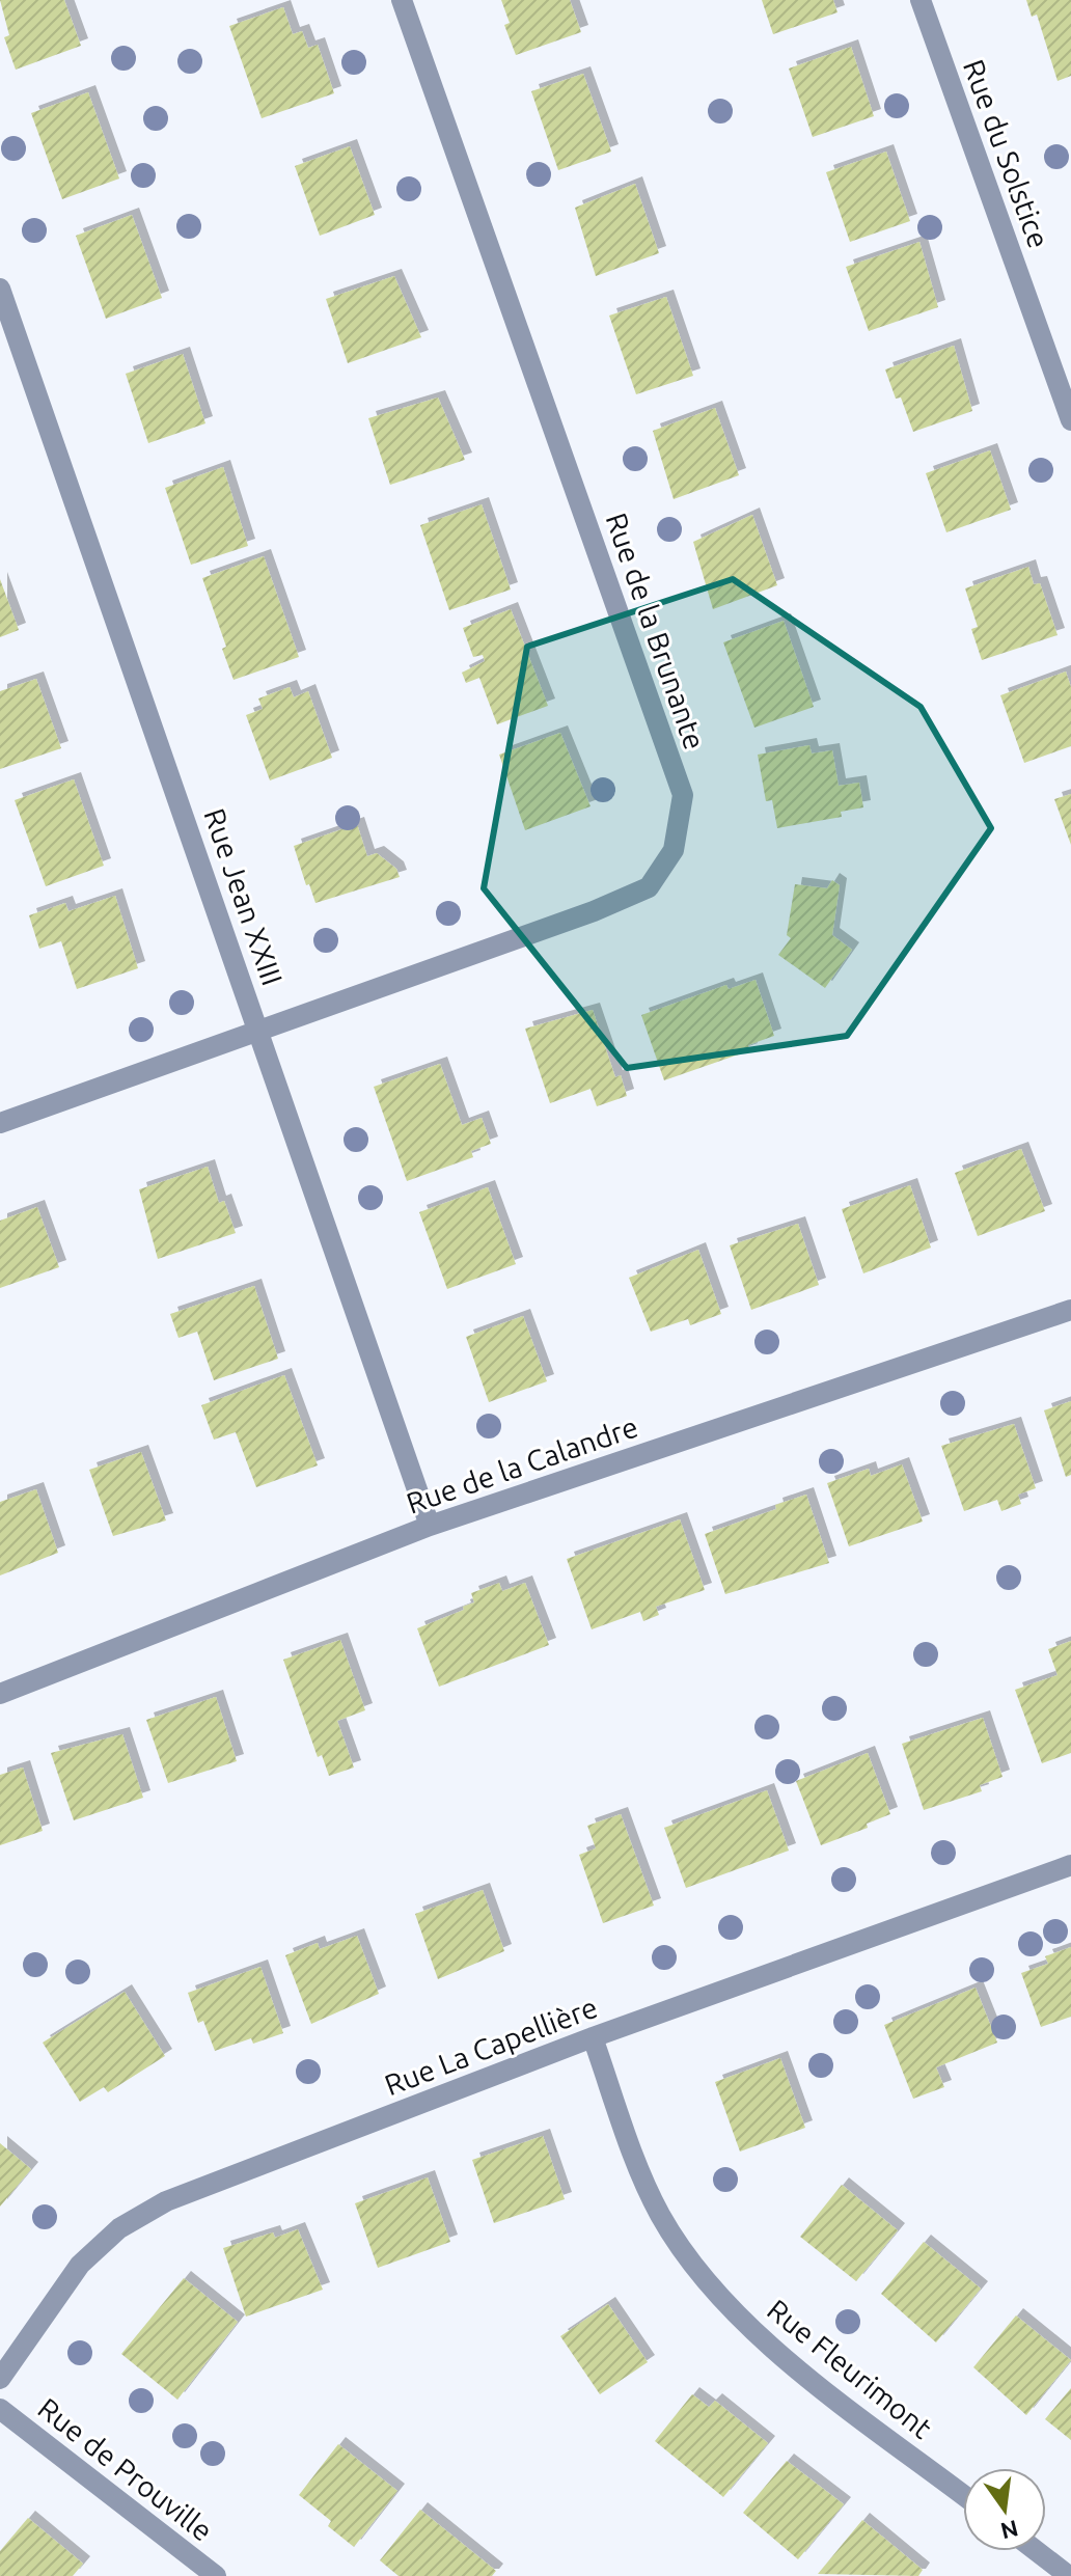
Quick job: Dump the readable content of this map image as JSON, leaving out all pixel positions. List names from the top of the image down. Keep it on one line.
{"streets":{"street":["Rue du Solstice","Rue de la Brunante","Rue Jean XXIII","Rue de la Calandre","Rue La Capellière","Rue Fleurimont","Rue de Prouville"]},"crossings":[["Rue de la Brunante","Rue Jean XXIII"],["Rue Jean XXIII","Rue de la Calandre"],["Rue La Capellière","Rue Fleurimont"]],"north":"bottom"}
